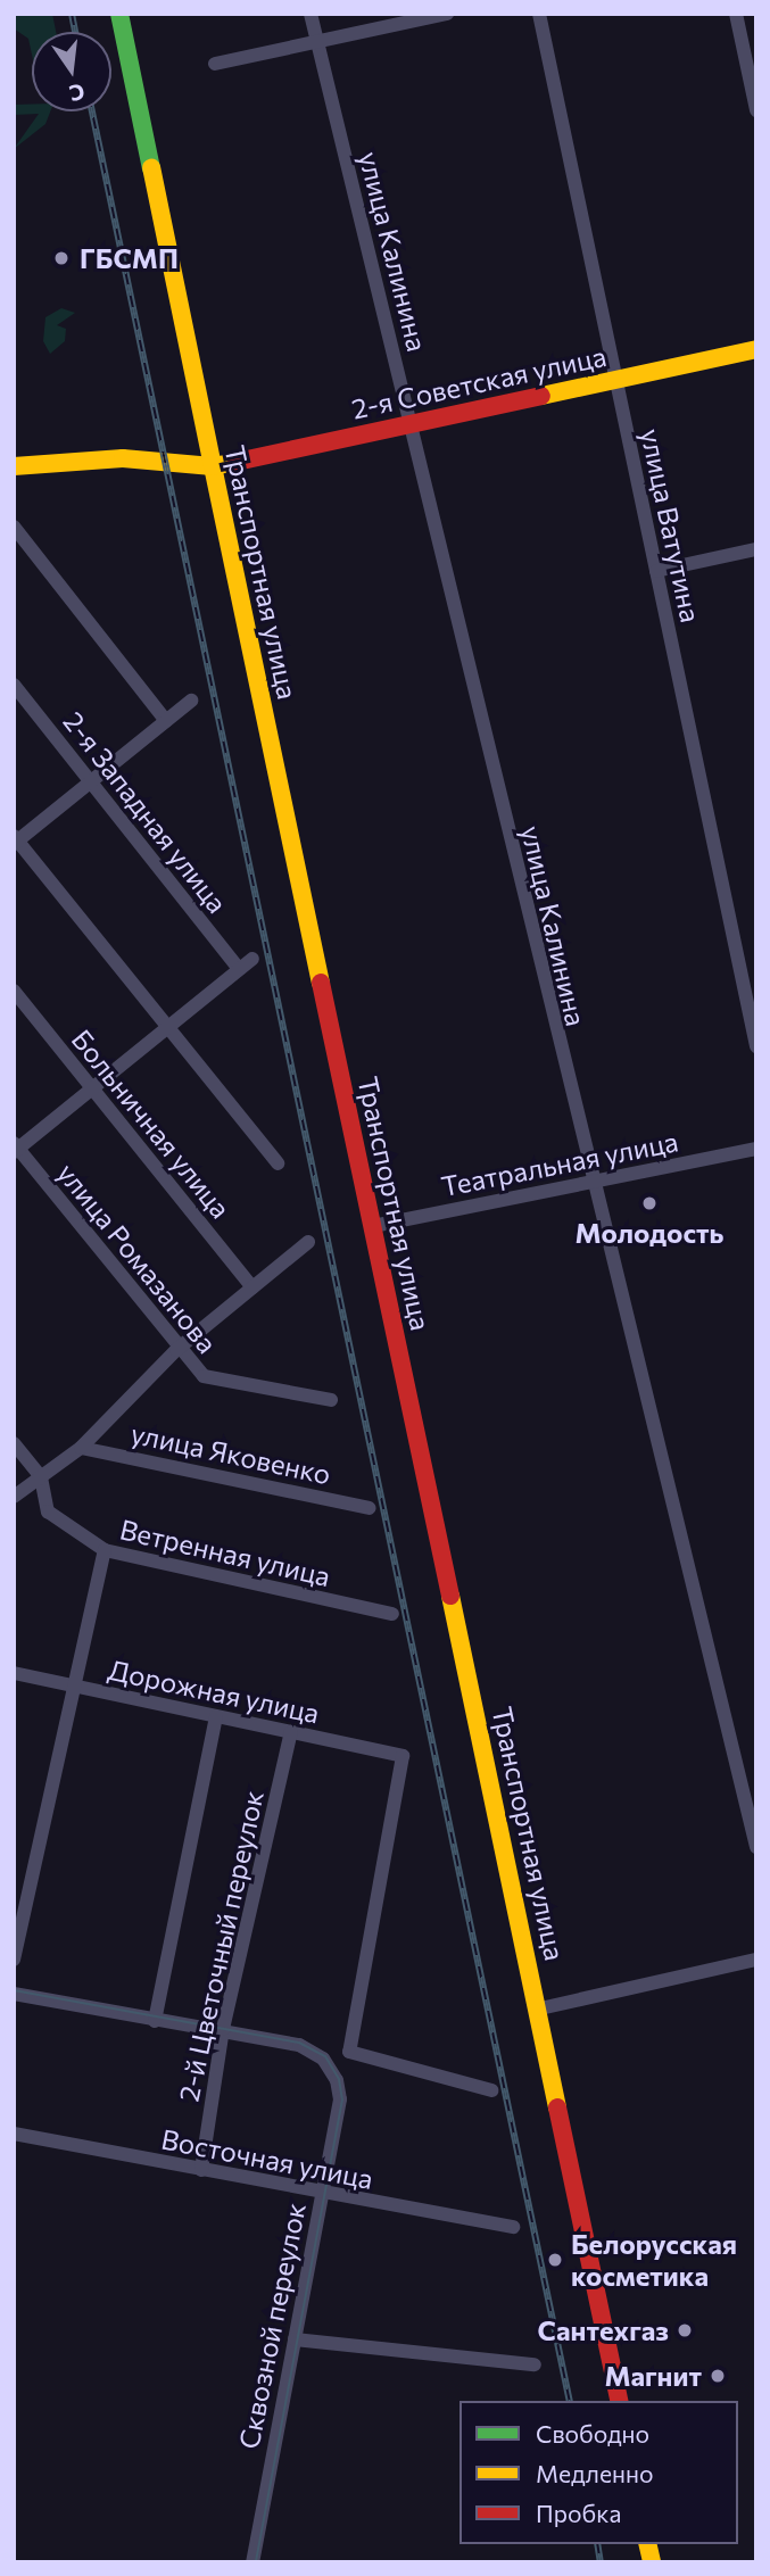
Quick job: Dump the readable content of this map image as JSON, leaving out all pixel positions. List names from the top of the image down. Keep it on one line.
{"streets":{"main road":["2-я Советская улица","Транспортная улица"],"street":["улица Калинина","улица Ватутина","2-я Западная улица","Больничная улица","Театральная улица","улица Ромазанова","улица Яковенко","Ветренная улица","Дорожная улица","2-й Цветочный переулок","Восточная улица","Сквозной переулок"]},"crossings":[["улица Калинина","2-я Советская улица"],["улица Калинина","Театральная улица"],["2-я Советская улица","улица Ватутина"],["2-я Советская улица","Транспортная улица"],["Транспортная улица","Театральная улица"],["Дорожная улица","2-й Цветочный переулок"],["2-й Цветочный переулок","Восточная улица"],["2-й Цветочный переулок","Сквозной переулок"],["Восточная улица","Сквозной переулок"]],"places":["ГБСМП","Молодость","Белорусская косметика","Сантехгаз","Магнит"],"legend":["Свободно","Медленно","Пробка"],"north":"bottom"}
